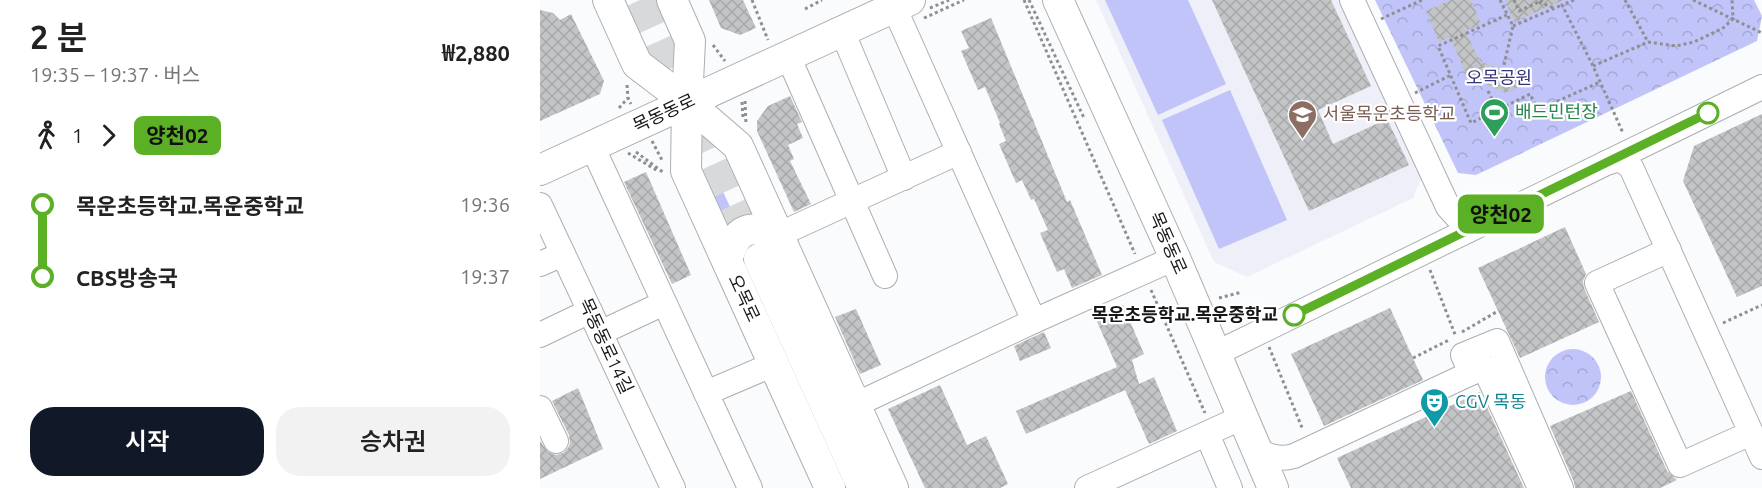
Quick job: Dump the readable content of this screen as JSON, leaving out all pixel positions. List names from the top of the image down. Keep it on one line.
{"streets":{"main road":["목동동로","오목로"],"street":["목동동로14길"]},"crossings":[["목동동로","오목로"]],"parks":["오목공원"],"places":{"sports":["배드민턴장"],"school or university":["서울목운초등학교"],"other":["목운초등학교.목운중학교"],"theatre":["CGV 목동"]},"lines":["bus line 양천02"],"page":{"heading":["2 분","19:35 – 19:37 · 버스","₩2,880"],"on_map":"양천02","legs":["1","양천02"],"list":[{"name":"목운초등학교.목운중학교","value":"19:36"},{"name":"CBS방송국","value":"19:37"}],"buttons":["시작","승차권"]}}
